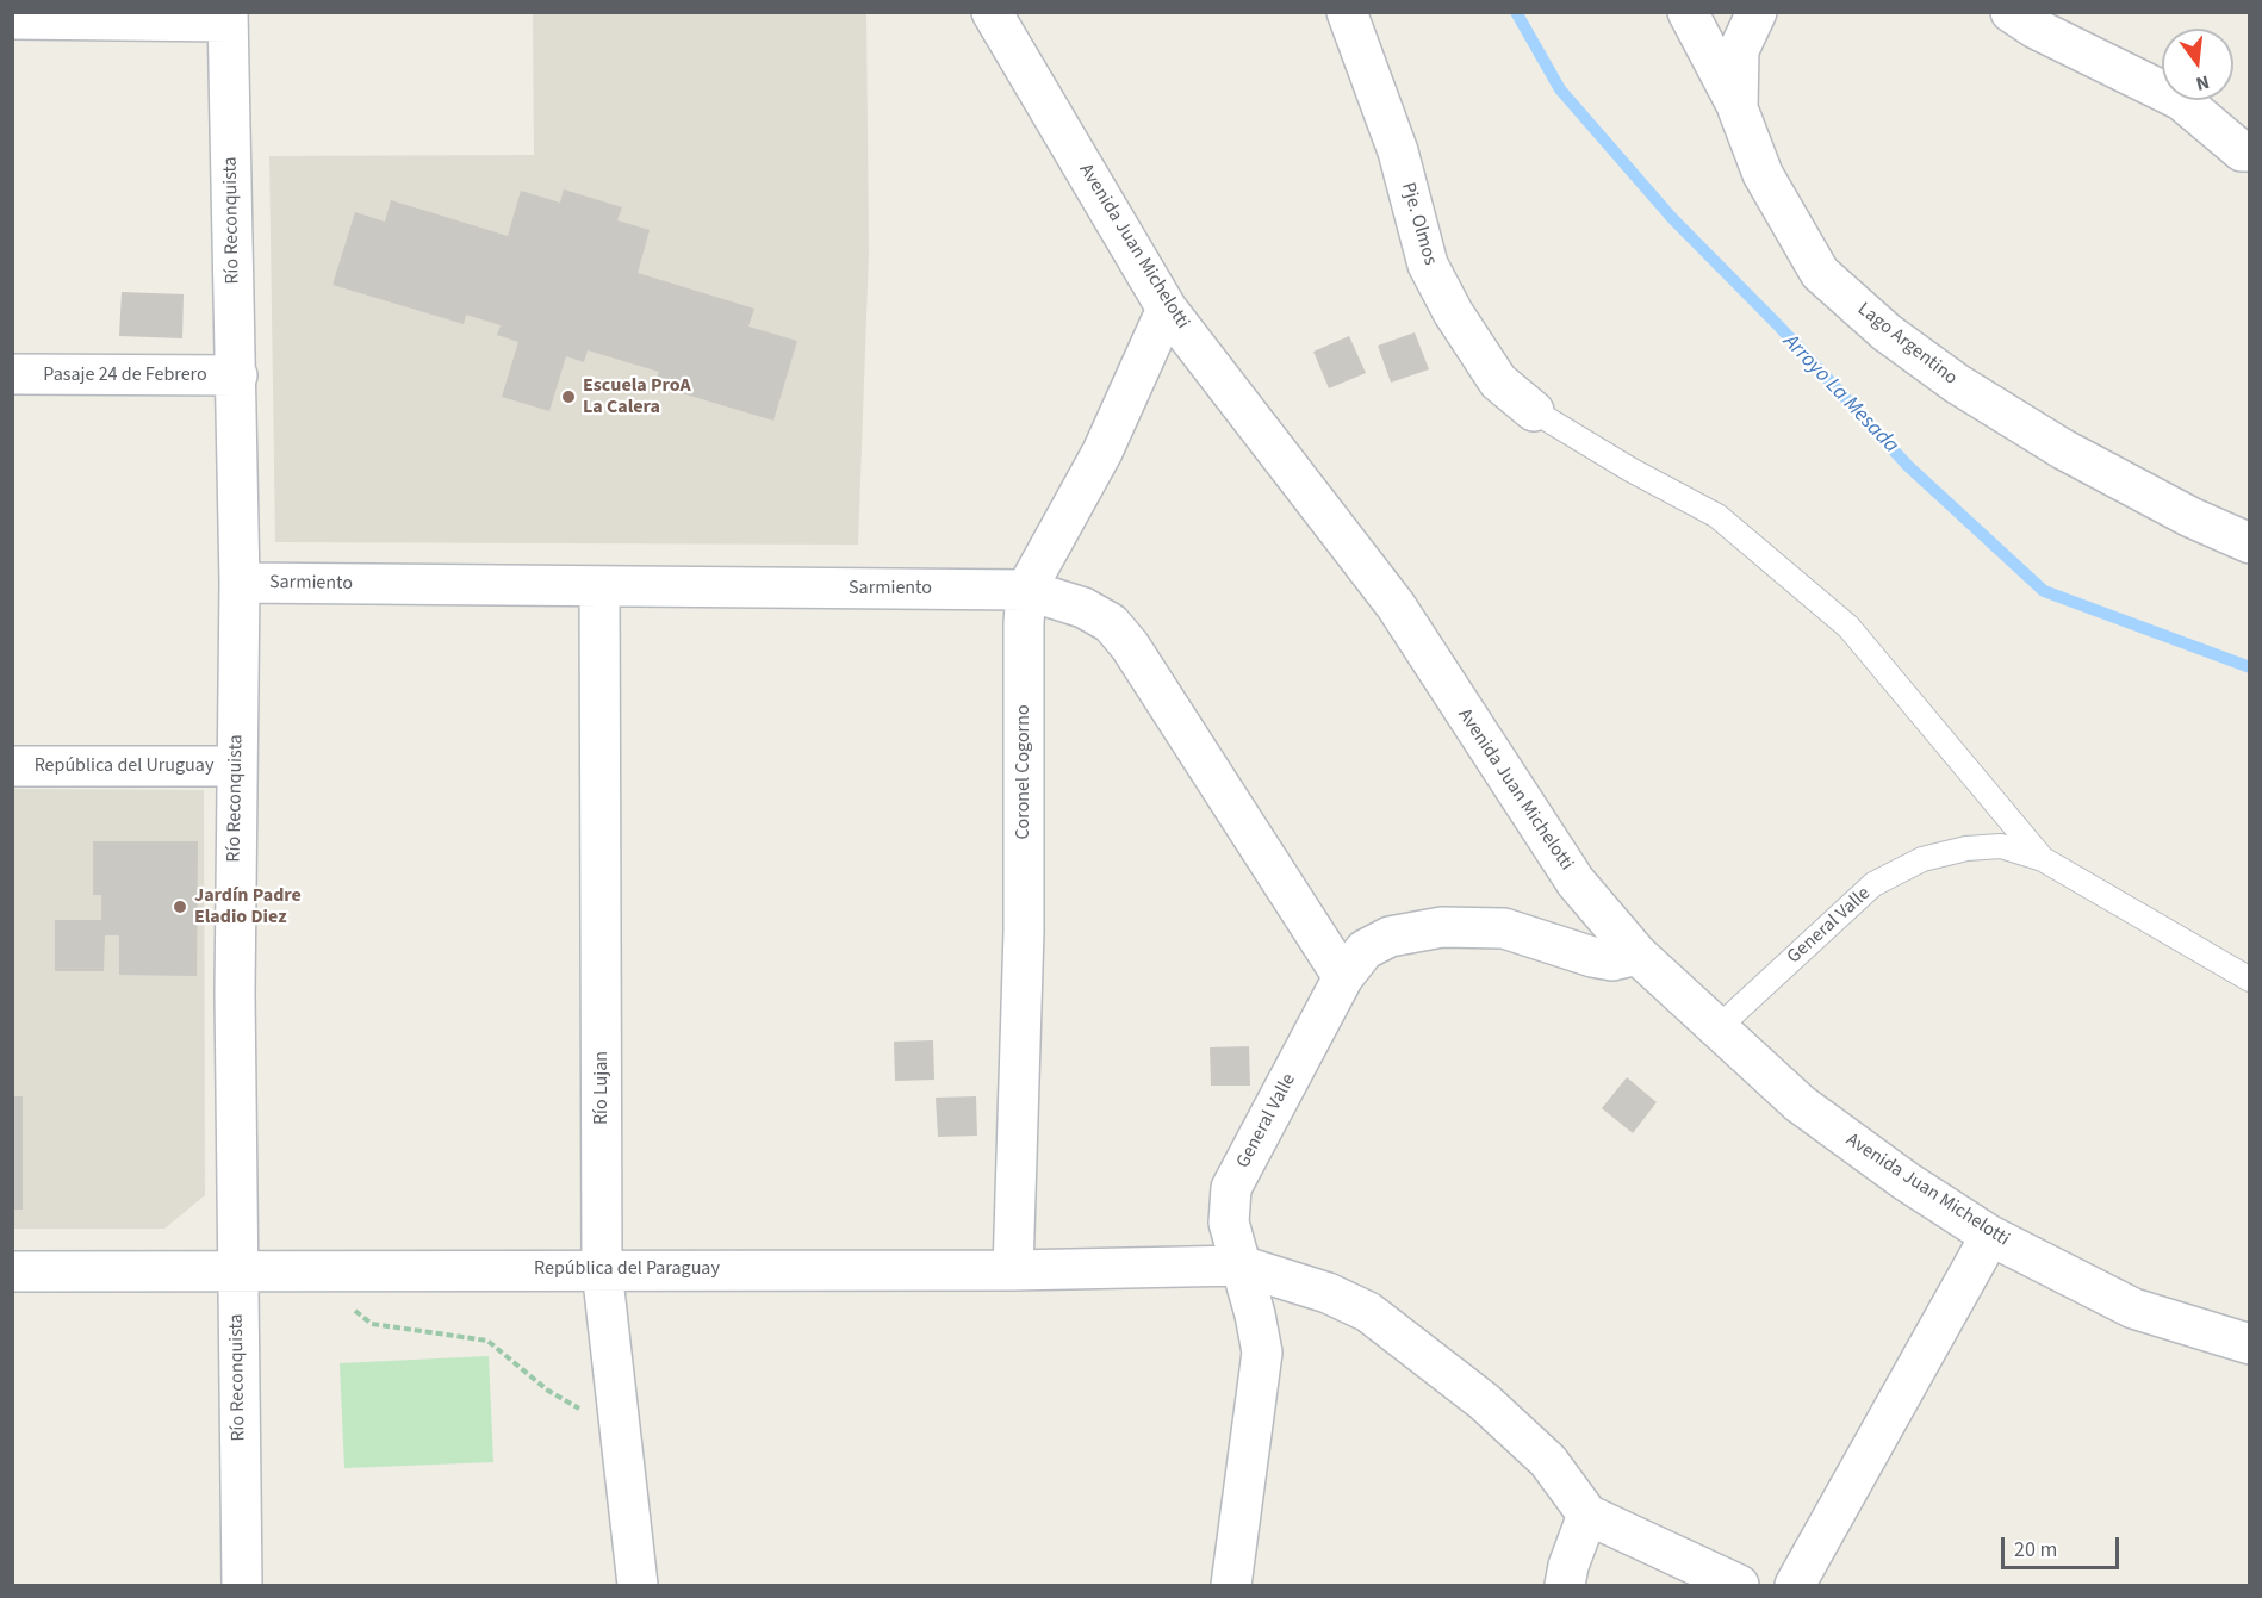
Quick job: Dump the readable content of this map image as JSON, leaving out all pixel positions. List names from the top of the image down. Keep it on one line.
{"streets":{"street":["Río Reconquista","Pje. Olmos","Avenida Juan Michelotti","Lago Argentino","Pasaje 24 de Febrero","Sarmiento","República del Uruguay","Coronel Cogorno","General Valle","Río Lujan","República del Paraguay"]},"crossings":[["Río Reconquista","Pasaje 24 de Febrero"],["Río Reconquista","Sarmiento"],["Río Reconquista","República del Uruguay"],["Río Reconquista","República del Paraguay"],["Avenida Juan Michelotti","Coronel Cogorno"],["Avenida Juan Michelotti","General Valle"],["Sarmiento","Coronel Cogorno"],["Sarmiento","General Valle"],["Sarmiento","Río Lujan"],["Coronel Cogorno","República del Paraguay"],["General Valle","República del Paraguay"],["Río Lujan","República del Paraguay"]],"water":["Arroyo La Mesada"],"places":["Escuela ProA La Calera","Jardín Padre Eladio Diez"],"scale_bar":"20 m","north":"bottom"}
